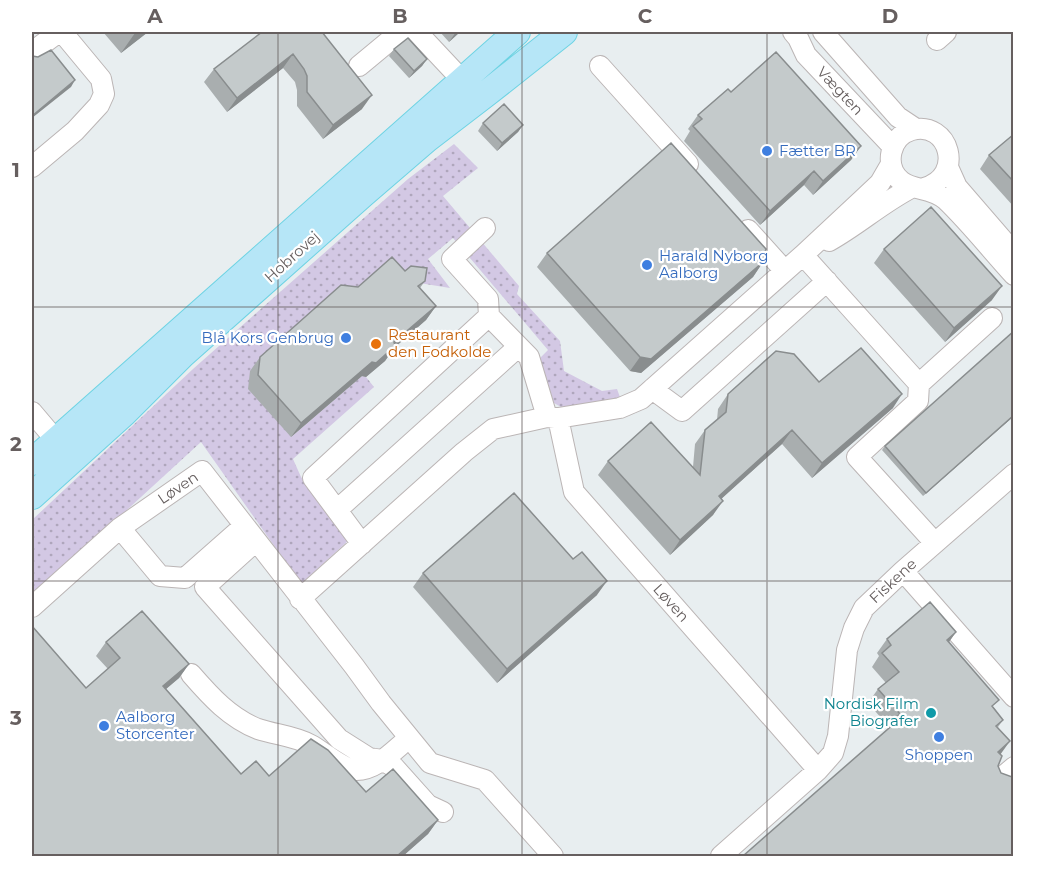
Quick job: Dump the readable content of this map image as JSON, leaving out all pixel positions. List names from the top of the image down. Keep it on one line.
{"streets":{"main road":["Hobrovej"],"street":["Vægten","Løven","Fiskene"]},"crossings":[["Løven","Fiskene"]],"places":["Fætter BR","Harald Nyborg Aalborg","Blå Kors Genbrug","Restaurant den Fodkolde","Nordisk Film Biografer","Aalborg Storcenter","Shoppen"],"grid":{"columns":["A","B","C","D"],"rows":["1","2","3"]}}
